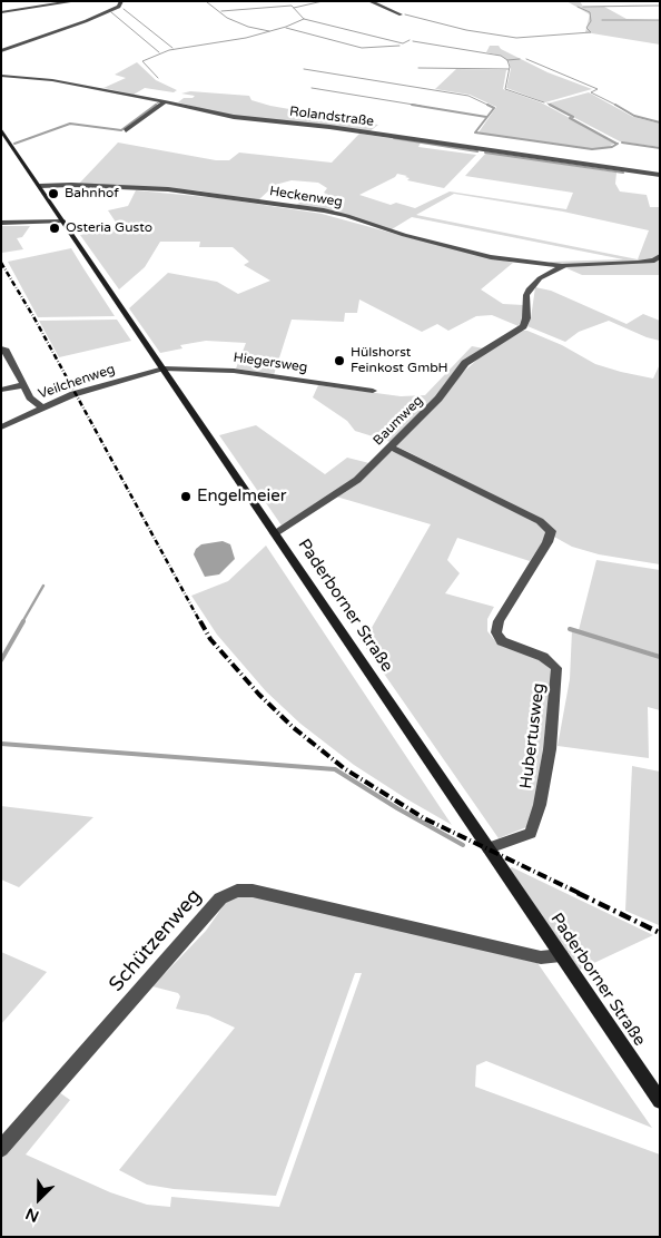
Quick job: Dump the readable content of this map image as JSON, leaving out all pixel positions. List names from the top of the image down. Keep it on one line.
{"streets":{"main road":["Paderborner Straße"],"street":["Rolandstraße","Heckenweg","Hiegersweg","Veilchenweg","Baumweg","Hubertusweg","Schützenweg"]},"crossings":[["Heckenweg","Baumweg"],["Heckenweg","Paderborner Straße"],["Hiegersweg","Veilchenweg"],["Hiegersweg","Paderborner Straße"],["Veilchenweg","Paderborner Straße"],["Baumweg","Paderborner Straße"],["Baumweg","Hubertusweg"],["Paderborner Straße","Hubertusweg"],["Paderborner Straße","Schützenweg"]],"places":["Bahnhof","Osteria Gusto","Hülshorst Feinkost GmbH","Engelmeier"],"north":"bottom left"}
